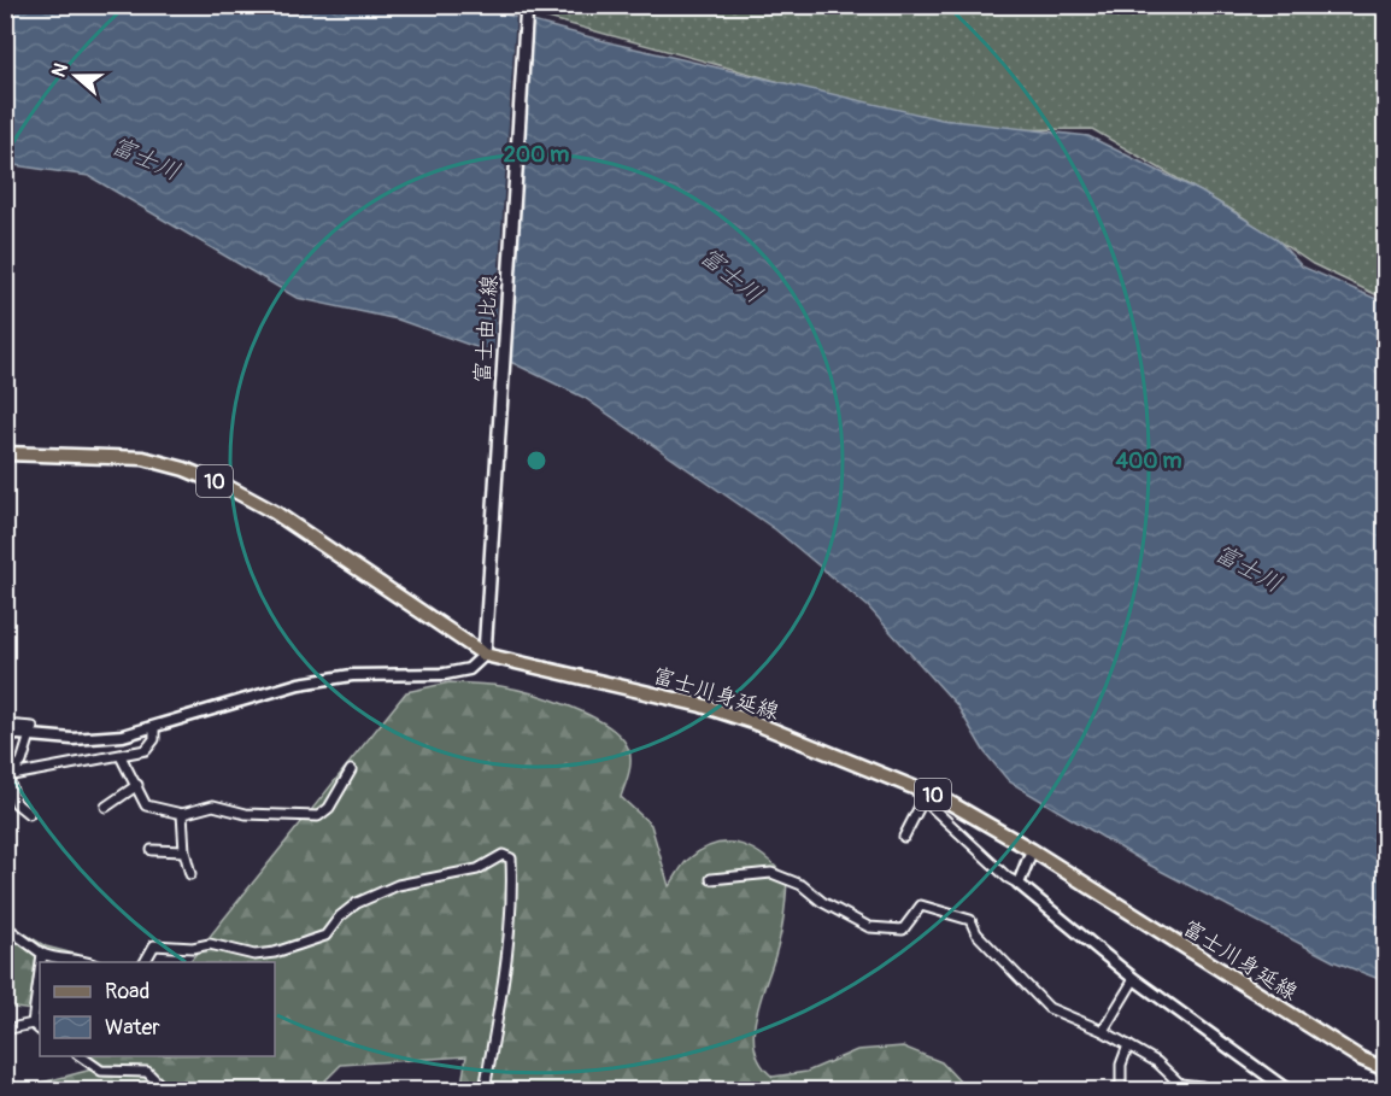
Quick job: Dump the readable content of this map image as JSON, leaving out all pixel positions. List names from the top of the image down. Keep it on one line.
{"streets":{"main road":["富士由比線","10","富士川身延線"]},"crossings":[["富士由比線","富士川身延線"]],"water":["富士川"],"legend":["Road","Water"],"north":"left","rings":["200 m","400 m"]}
